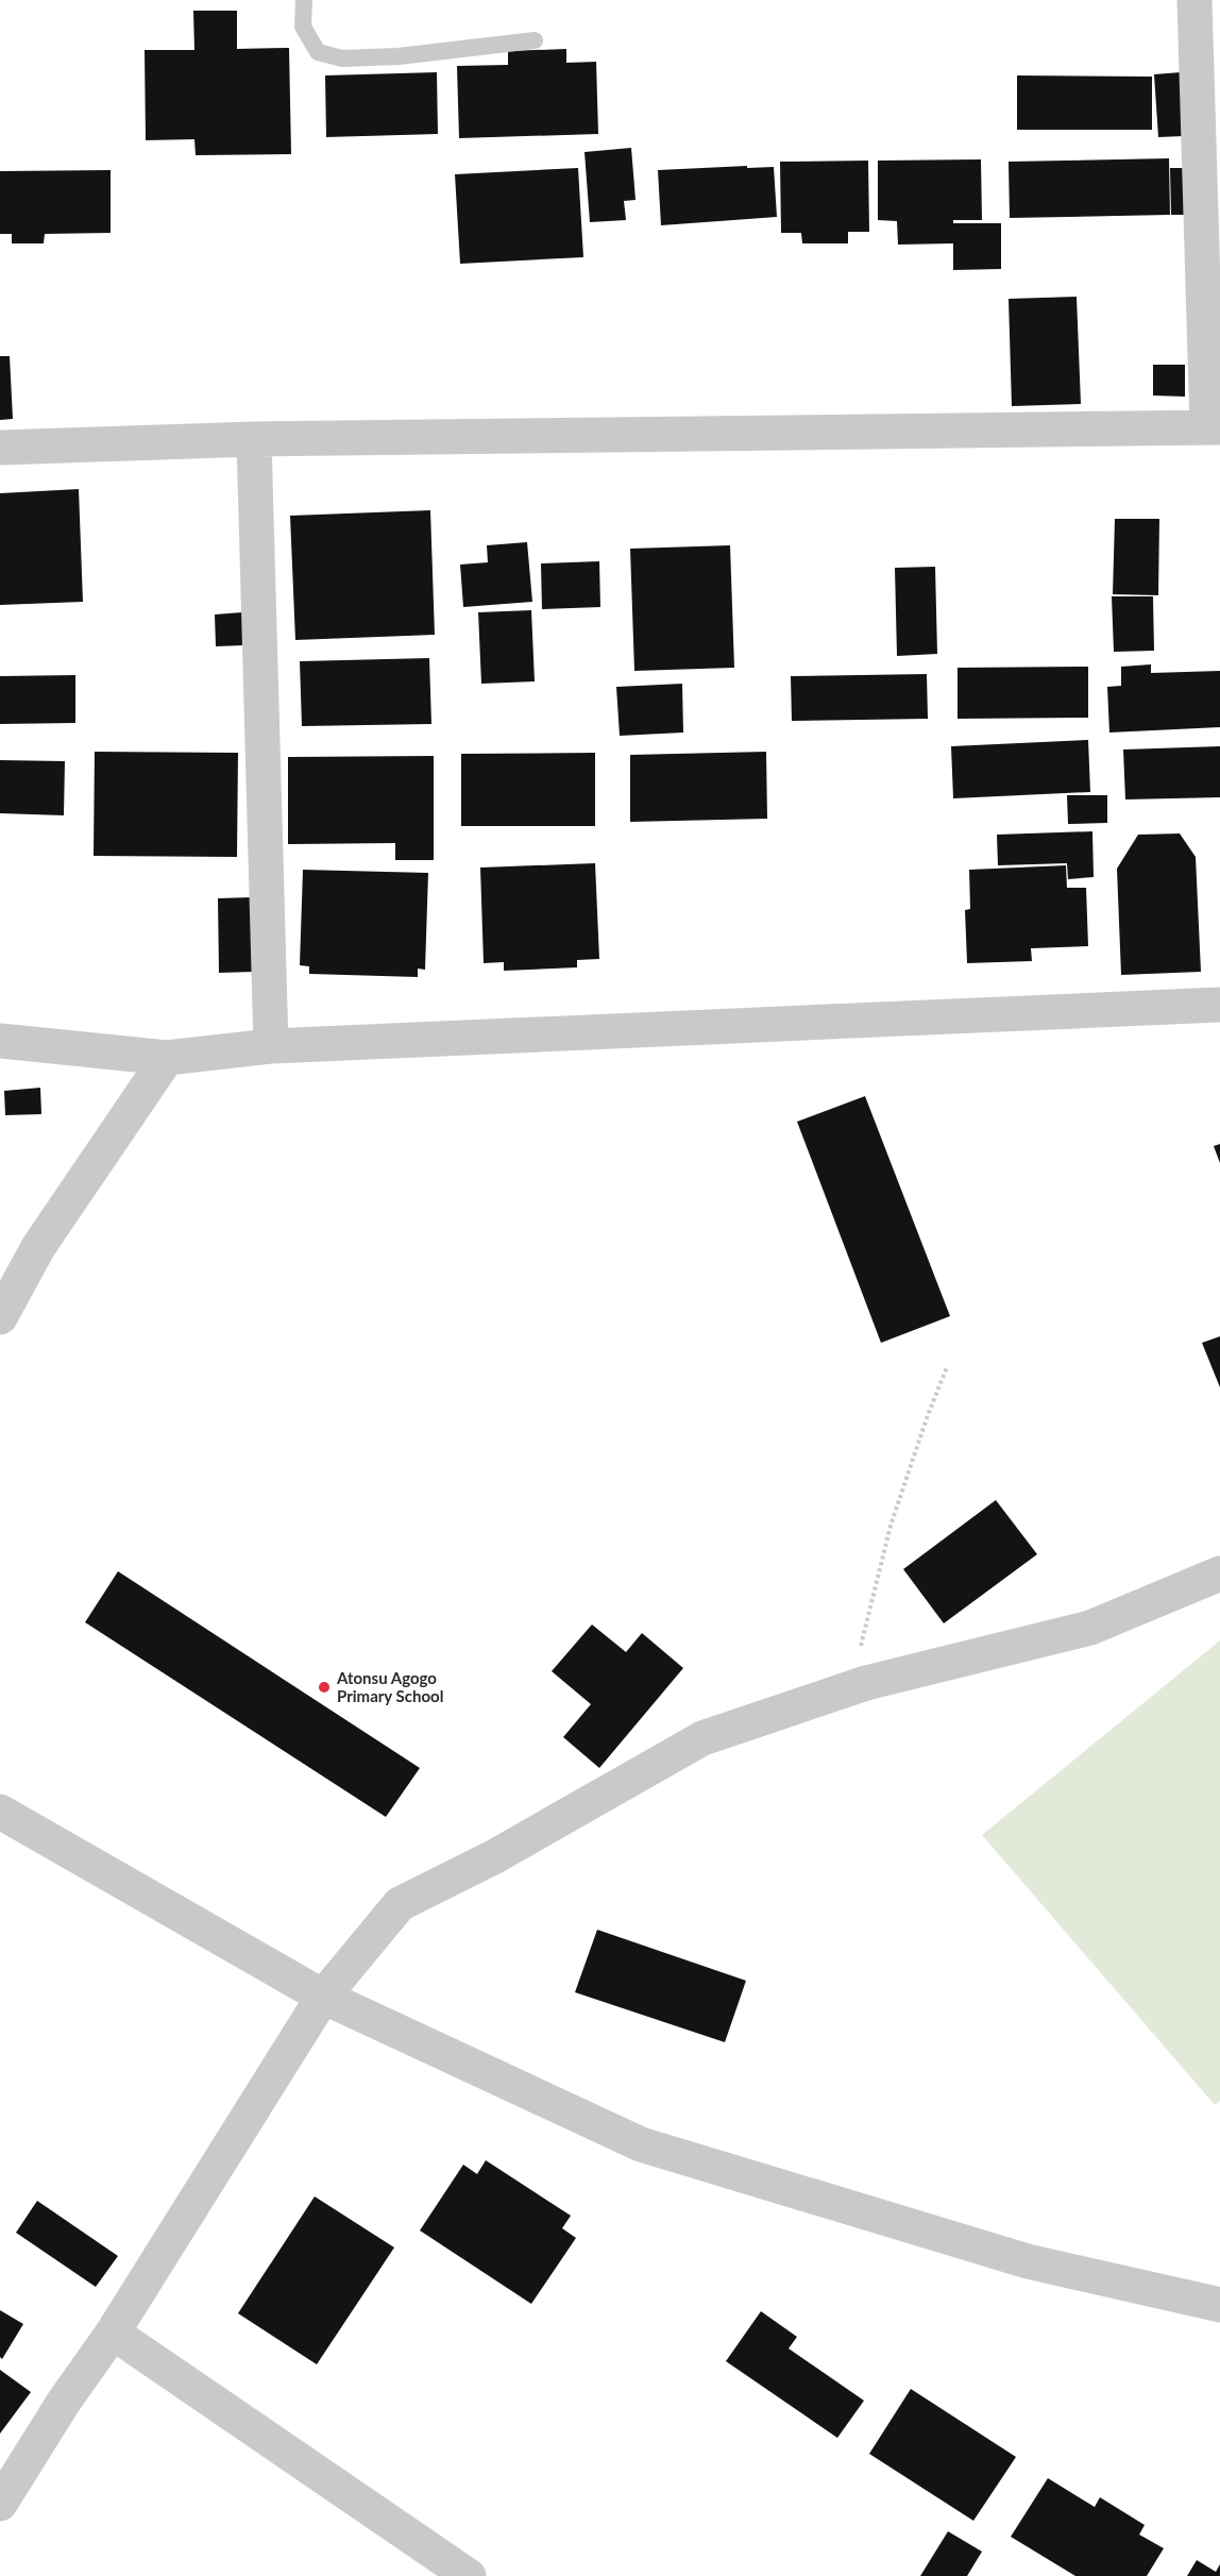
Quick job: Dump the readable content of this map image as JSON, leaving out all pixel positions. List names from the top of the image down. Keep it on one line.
{"places":["Atonsu Agogo Primary School"]}
